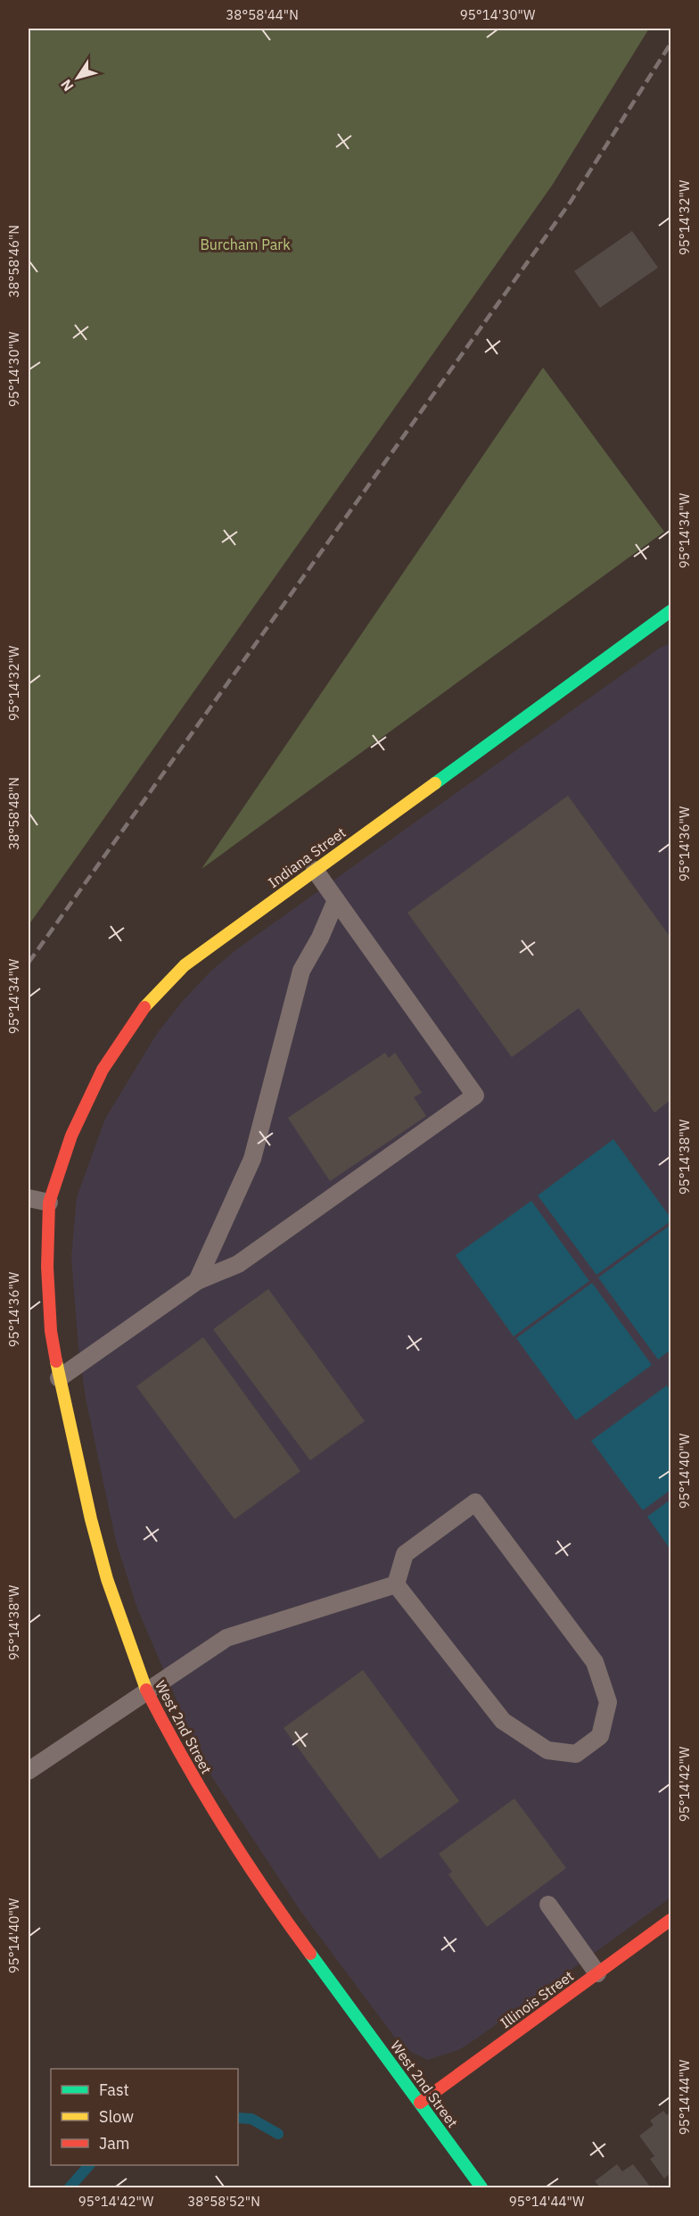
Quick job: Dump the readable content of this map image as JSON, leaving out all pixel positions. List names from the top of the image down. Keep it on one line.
{"streets":{"street":["Indiana Street","West 2nd Street","Illinois Street"]},"crossings":[["Indiana Street","West 2nd Street"],["West 2nd Street","Illinois Street"]],"parks":["Burcham Park"],"legend":["Fast","Slow","Jam"],"north":"bottom left","coordinates":["38°58'44\"N","95°14'30\"W","95°14'32\"W","38°58'46\"N","95°14'34\"W","38°58'48\"N","95°14'36\"W","95°14'38\"W","95°14'40\"W","95°14'42\"W","95°14'44\"W","38°58'52\"N"]}
